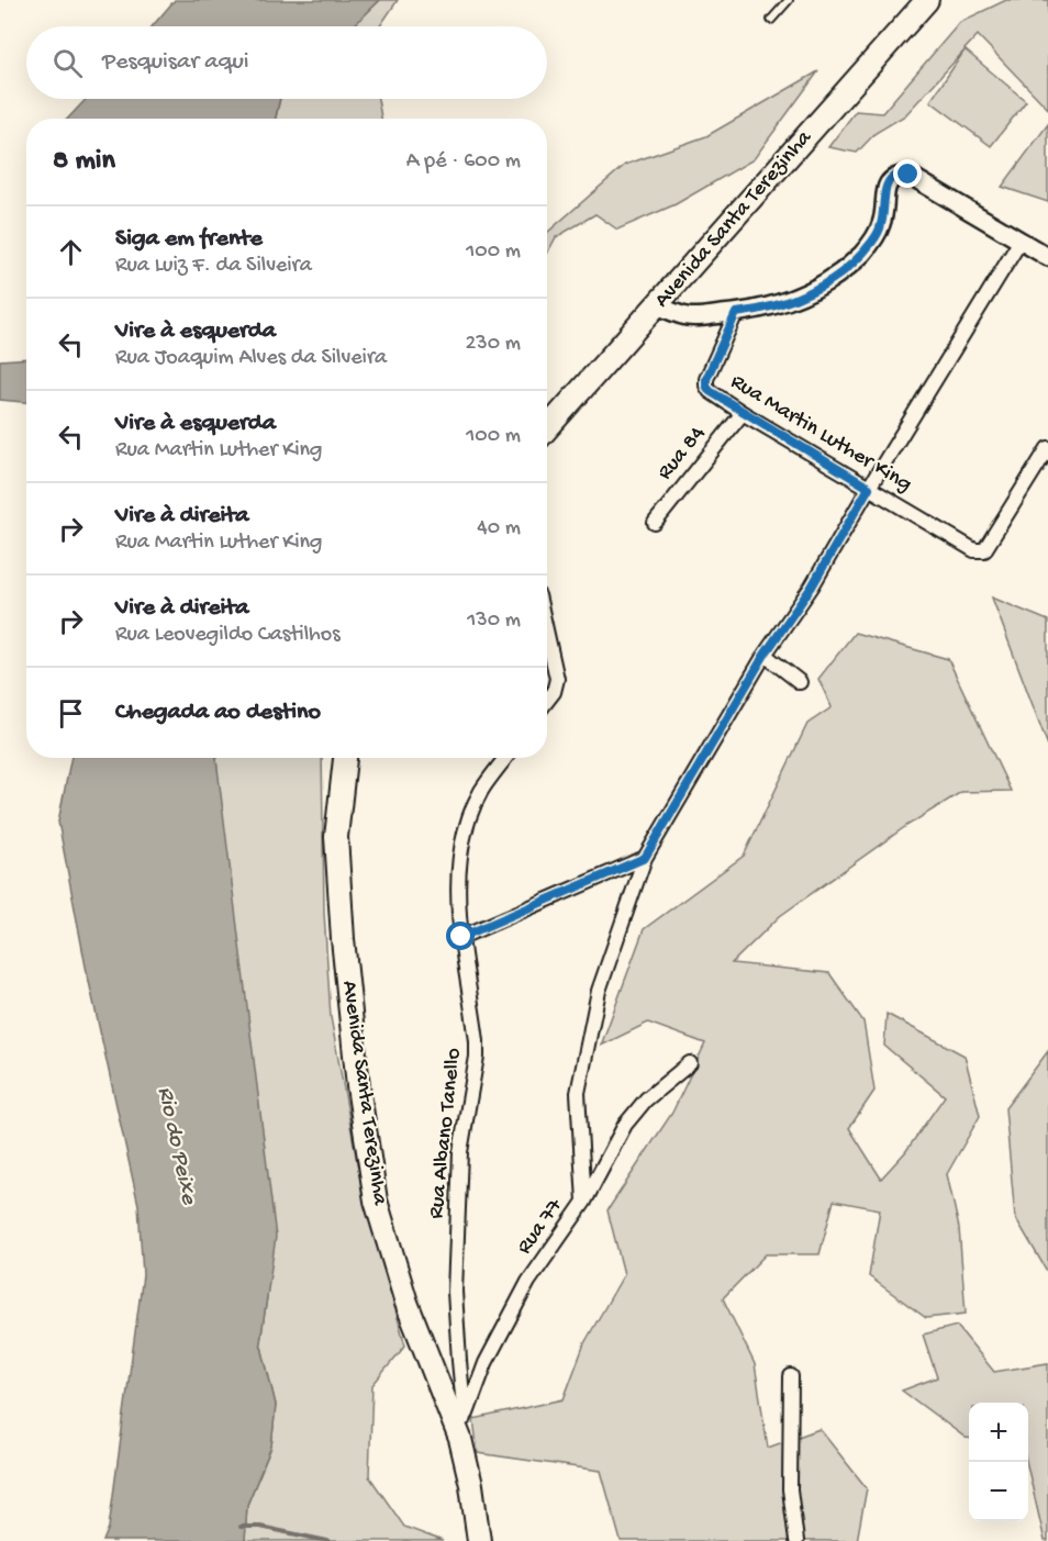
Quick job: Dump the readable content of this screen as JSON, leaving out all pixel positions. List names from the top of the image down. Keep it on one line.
{"streets":{"main road":["Avenida Santa Terezinha"],"street":["Rua Martin Luther King","Rua 84","Rua Albano Tanello","Rua 77"]},"crossings":[["Avenida Santa Terezinha","Rua Albano Tanello"],["Avenida Santa Terezinha","Rua 77"],["Rua Martin Luther King","Rua 84"],["Rua Albano Tanello","Rua 77"]],"water":["Rio do Peixe"],"page":{"search":"Pesquisar aqui","heading":["8 min","A pé · 600 m"],"list":[["Siga em frente","Rua Luiz F. da Silveira","100 m"],["Vire à esquerda","Rua Joaquim Alves da Silveira","230 m"],["Vire à esquerda","Rua Martin Luther King","100 m"],["Vire à direita","Rua Martin Luther King","40 m"],["Vire à direita","Rua Leovegildo Castilhos","130 m"],"Chegada ao destino"],"map_buttons":["+","−"]}}
